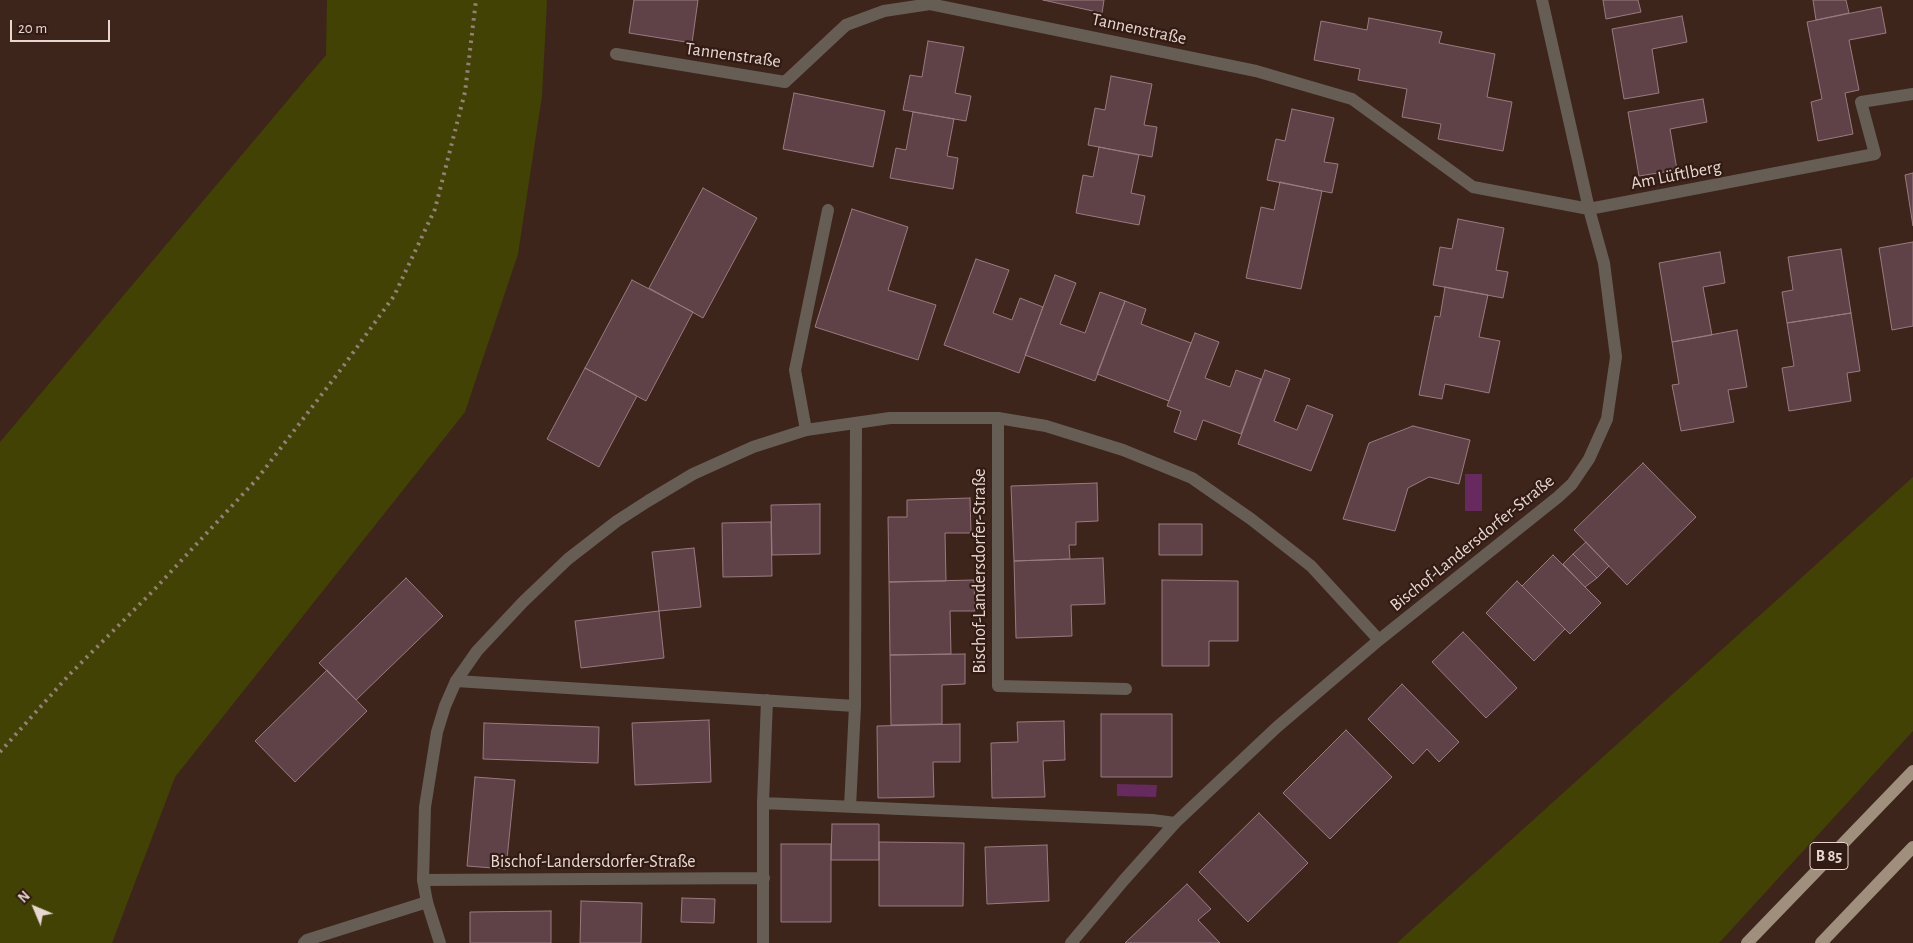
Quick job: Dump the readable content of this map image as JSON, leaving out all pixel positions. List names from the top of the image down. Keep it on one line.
{"streets":{"main road":["B 85"],"street":["Tannenstraße","Am Lüftlberg","Bischof-Landersdorfer-Straße"]},"crossings":[["Tannenstraße","Am Lüftlberg"],["Tannenstraße","Bischof-Landersdorfer-Straße"],["Am Lüftlberg","Bischof-Landersdorfer-Straße"]],"scale_bar":"20 m","north":"top left"}
